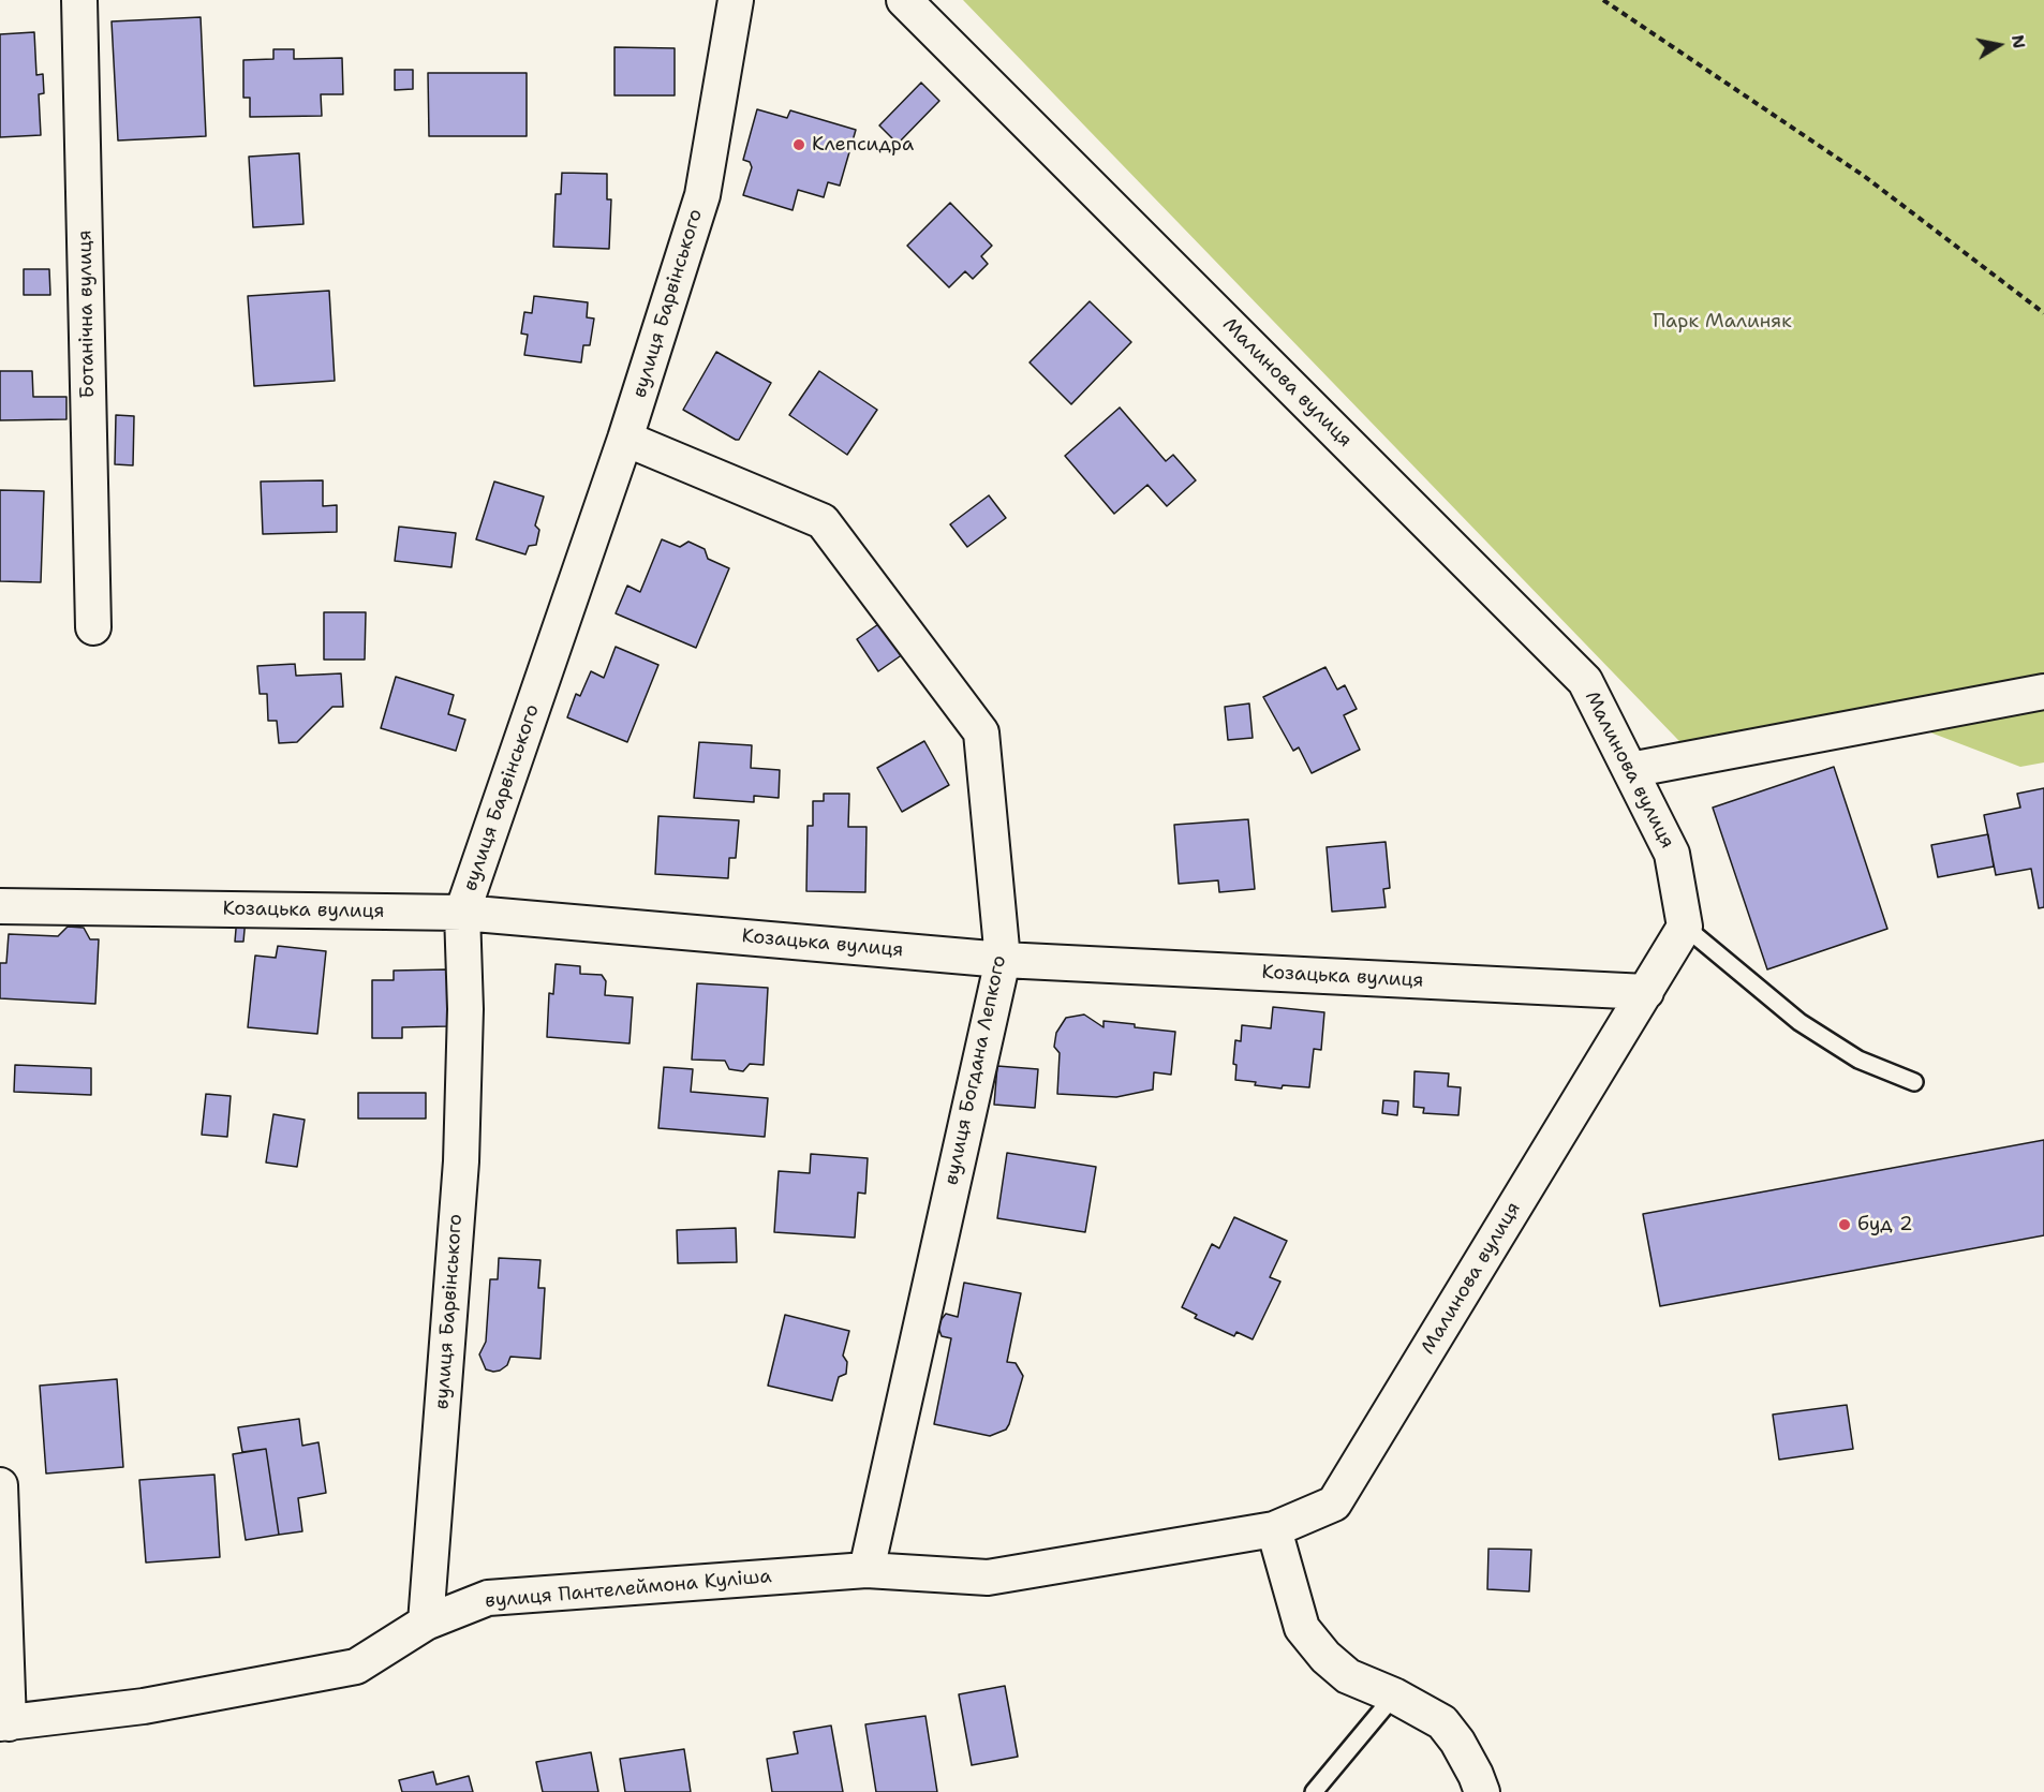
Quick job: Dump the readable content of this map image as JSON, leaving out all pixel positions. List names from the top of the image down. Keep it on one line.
{"streets":{"street":["вулиця Барвінського","Ботанічна вулиця","Малинова вулиця","Козацька вулиця","вулиця Богдана Лепкого","вулиця Пантелеймона Куліша"]},"crossings":[["вулиця Барвінського","Козацька вулиця"],["вулиця Барвінського","вулиця Богдана Лепкого"],["вулиця Барвінського","вулиця Пантелеймона Куліша"],["Малинова вулиця","Козацька вулиця"],["Малинова вулиця","вулиця Пантелеймона Куліша"],["Козацька вулиця","вулиця Богдана Лепкого"],["вулиця Богдана Лепкого","вулиця Пантелеймона Куліша"]],"parks":["Парк Малиняк"],"places":["Клепсидра","буд 2"],"north":"right"}
